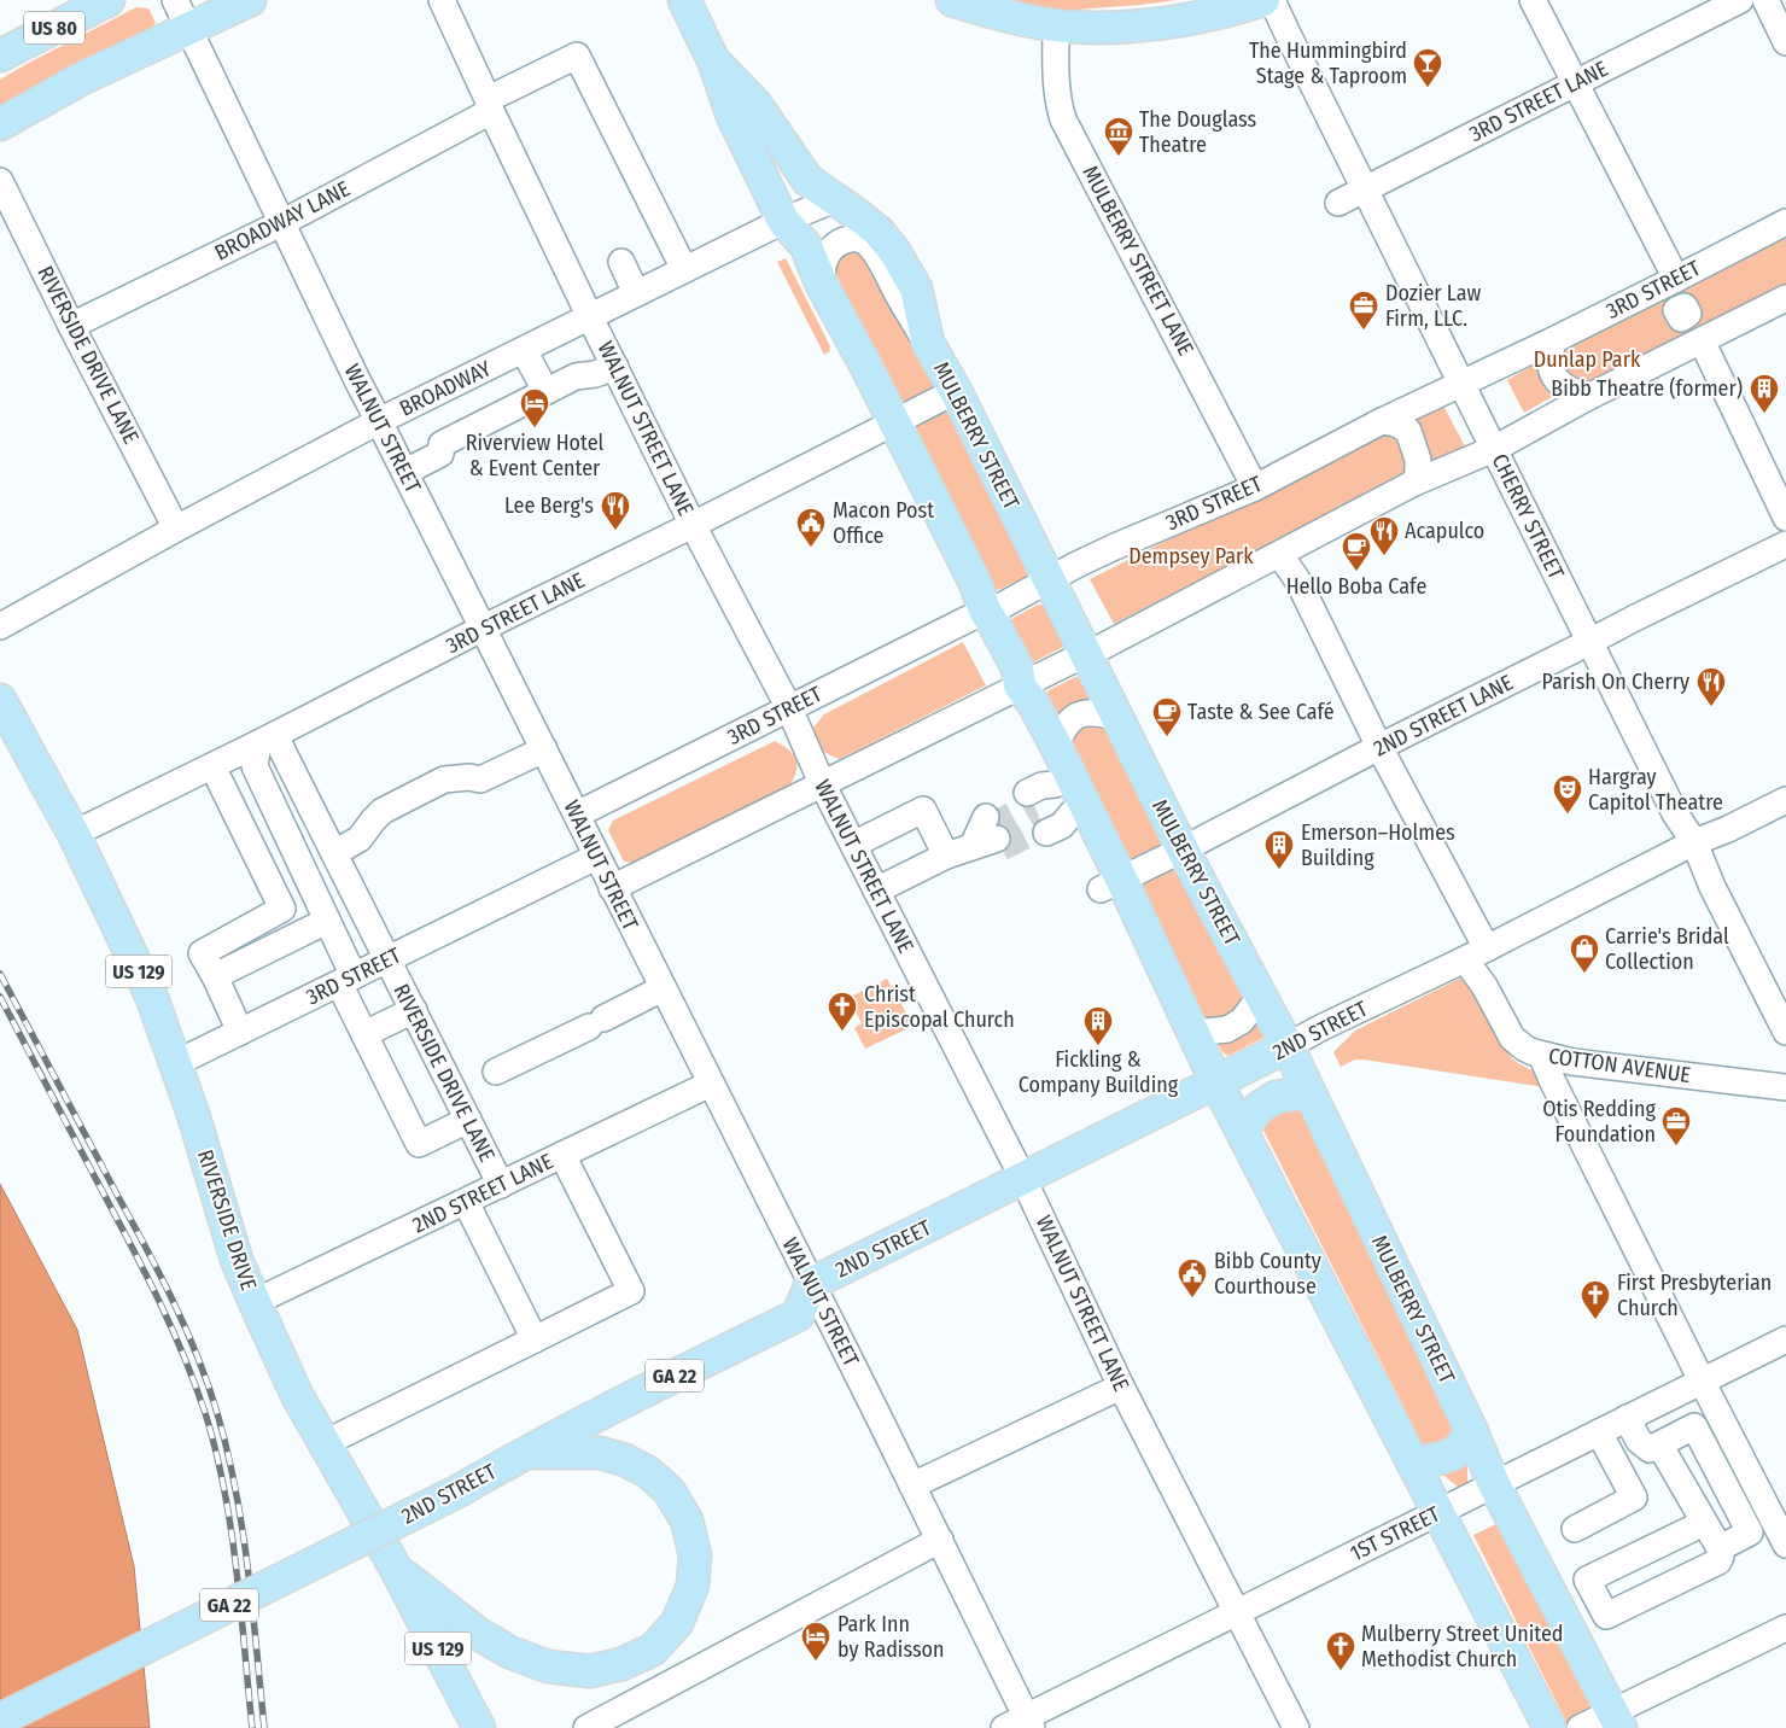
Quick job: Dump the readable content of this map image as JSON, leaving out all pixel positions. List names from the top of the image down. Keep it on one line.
{"streets":{"main road":["US 80","MULBERRY STREET","US 129","2ND STREET","RIVERSIDE DRIVE","GA 22"],"street":["3RD STREET LANE","BROADWAY LANE","MULBERRY STREET LANE","3RD STREET","RIVERSIDE DRIVE LANE","BROADWAY","WALNUT STREET","WALNUT STREET LANE","CHERRY STREET","2ND STREET LANE","COTTON AVENUE","1ST STREET"]},"crossings":[["US 80","WALNUT STREET"],["3RD STREET LANE","RIVERSIDE DRIVE LANE"],["3RD STREET LANE","WALNUT STREET"],["3RD STREET LANE","WALNUT STREET LANE"],["3RD STREET LANE","MULBERRY STREET"],["3RD STREET LANE","CHERRY STREET"],["3RD STREET LANE","RIVERSIDE DRIVE"],["BROADWAY LANE","RIVERSIDE DRIVE LANE"],["BROADWAY LANE","BROADWAY"],["BROADWAY LANE","WALNUT STREET"],["BROADWAY LANE","WALNUT STREET LANE"],["MULBERRY STREET LANE","3RD STREET"],["3RD STREET","RIVERSIDE DRIVE LANE"],["3RD STREET","WALNUT STREET"],["3RD STREET","WALNUT STREET LANE"],["3RD STREET","MULBERRY STREET"],["3RD STREET","CHERRY STREET"],["3RD STREET","RIVERSIDE DRIVE"],["RIVERSIDE DRIVE LANE","BROADWAY"],["RIVERSIDE DRIVE LANE","2ND STREET LANE"],["BROADWAY","WALNUT STREET"],["BROADWAY","WALNUT STREET LANE"],["BROADWAY","MULBERRY STREET"],["WALNUT STREET","2ND STREET LANE"],["WALNUT STREET","2ND STREET"],["WALNUT STREET","1ST STREET"],["WALNUT STREET LANE","2ND STREET"],["WALNUT STREET LANE","1ST STREET"],["MULBERRY STREET","2ND STREET LANE"],["MULBERRY STREET","2ND STREET"],["MULBERRY STREET","1ST STREET"],["CHERRY STREET","2ND STREET LANE"],["CHERRY STREET","2ND STREET"],["2ND STREET LANE","RIVERSIDE DRIVE"],["2ND STREET","COTTON AVENUE"]],"parks":["Dunlap Park","Dempsey Park"],"places":{"bar":["The Hummingbird Stage & Taproom"],"museum":["The Douglass Theatre"],"office":["Dozier Law Firm, LLC.","Otis Redding Foundation"],"building":["Bibb Theatre (former)","Emerson–Holmes Building","Fickling & Company Building"],"hotel":["Riverview Hotel & Event Center","Park Inn by Radisson"],"restaurant":["Lee Berg's","Acapulco","Parish On Cherry"],"public building":["Macon Post Office","Bibb County Courthouse"],"cafe":["Hello Boba Cafe","Taste & See Café"],"theatre":["Hargray Capitol Theatre"],"shop":["Carrie's Bridal Collection"],"church":["Christ Episcopal Church","First Presbyterian Church","Mulberry Street United Methodist Church"]}}
